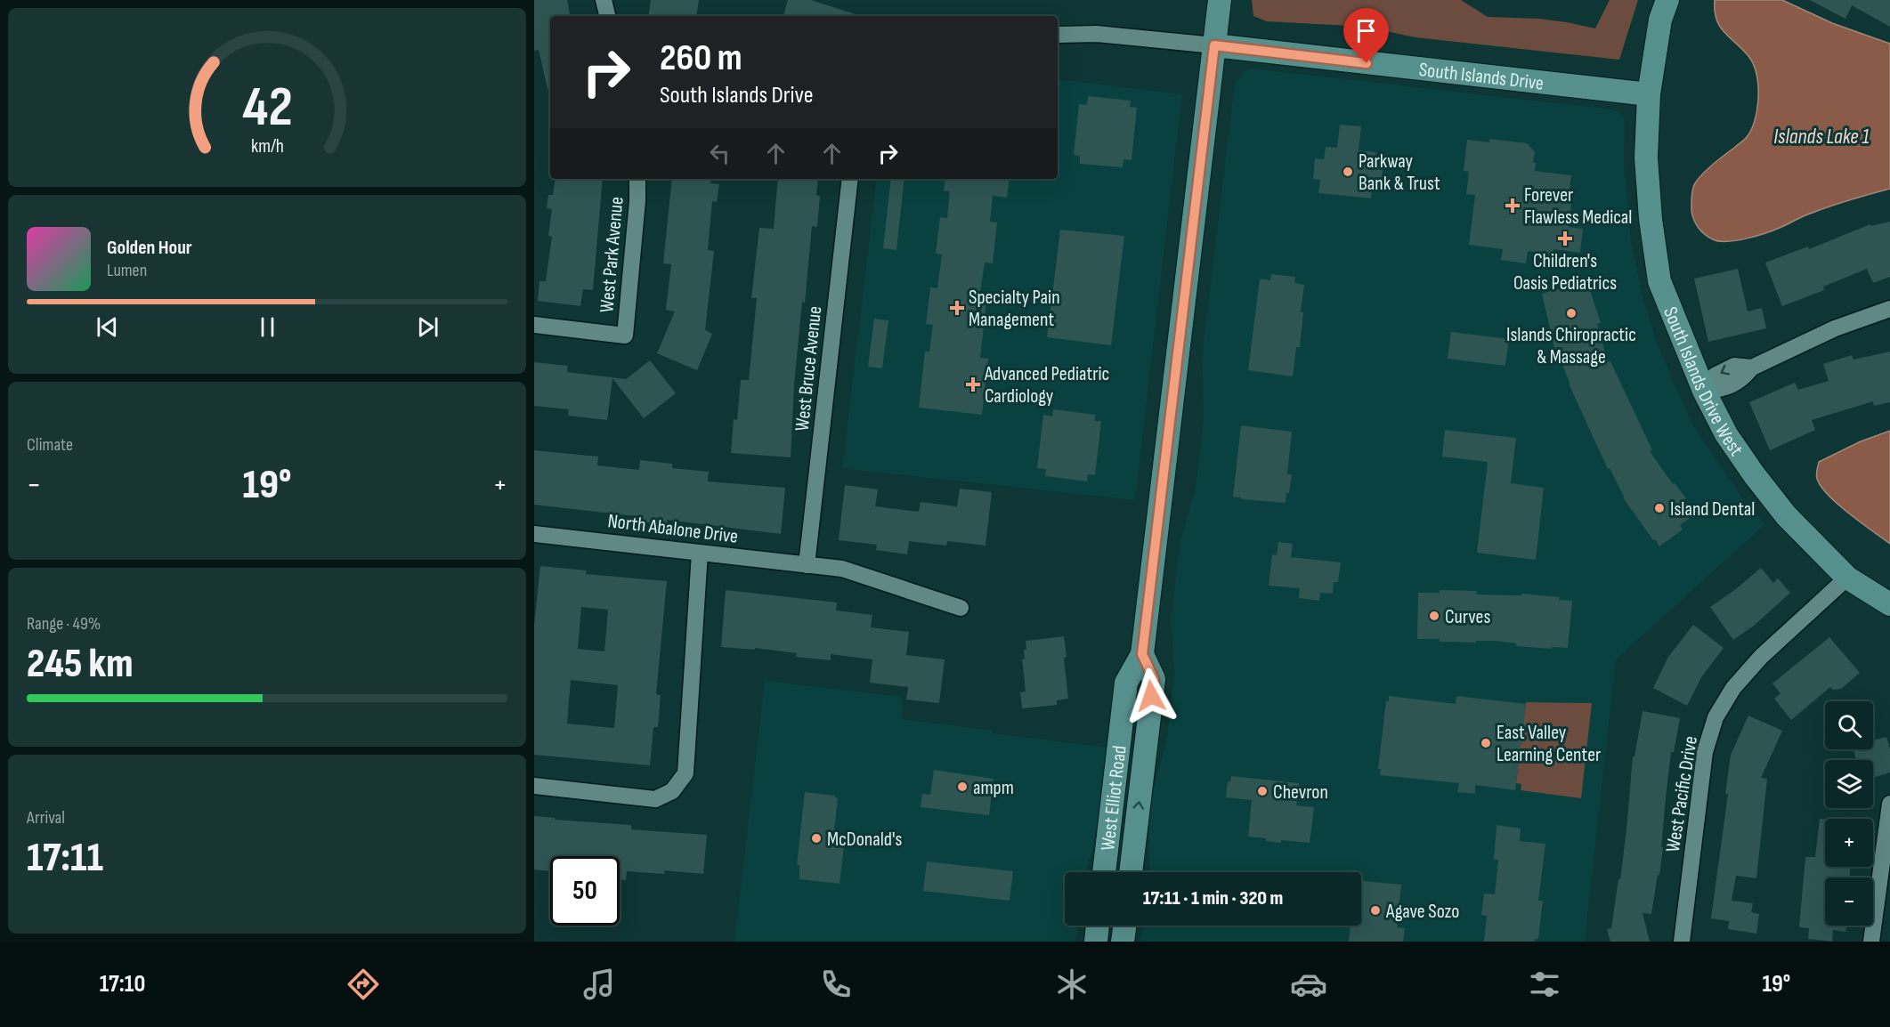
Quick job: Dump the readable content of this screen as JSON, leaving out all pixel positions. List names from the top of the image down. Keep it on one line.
{"streets":{"main road":["South Islands Drive","South Islands Drive West","West Elliot Road"],"street":["West Park Avenue","West Bruce Avenue","North Abalone Drive","West Pacific Drive"]},"crossings":[["South Islands Drive","South Islands Drive West"],["South Islands Drive","West Elliot Road"],["West Bruce Avenue","North Abalone Drive"],["South Islands Drive West","West Pacific Drive"]],"water":["Islands Lake 1"],"places":{"other":["Parkway Bank & Trust","Islands Chiropractic & Massage","Island Dental","Curves","East Valley Learning Center","ampm","Chevron","McDonald's","Agave Sozo"],"health":["Forever Flawless Medical","Children's Oasis Pediatrics","Specialty Pain Management","Advanced Pediatric Cardiology"]},"page":{"turn":["260 m","South Islands Drive"],"song":["Golden Hour","Lumen"],"tile":["Climate",["Range · 49%","245 km"],["Arrival","17:11"]],"heat":["−","19°","+"],"map_buttons":["+","−"],"limit":"50","trip":"17:11 · 1 min · 320 m","tabs":["17:10","19°"],"gauge":["42","km/h"]}}
